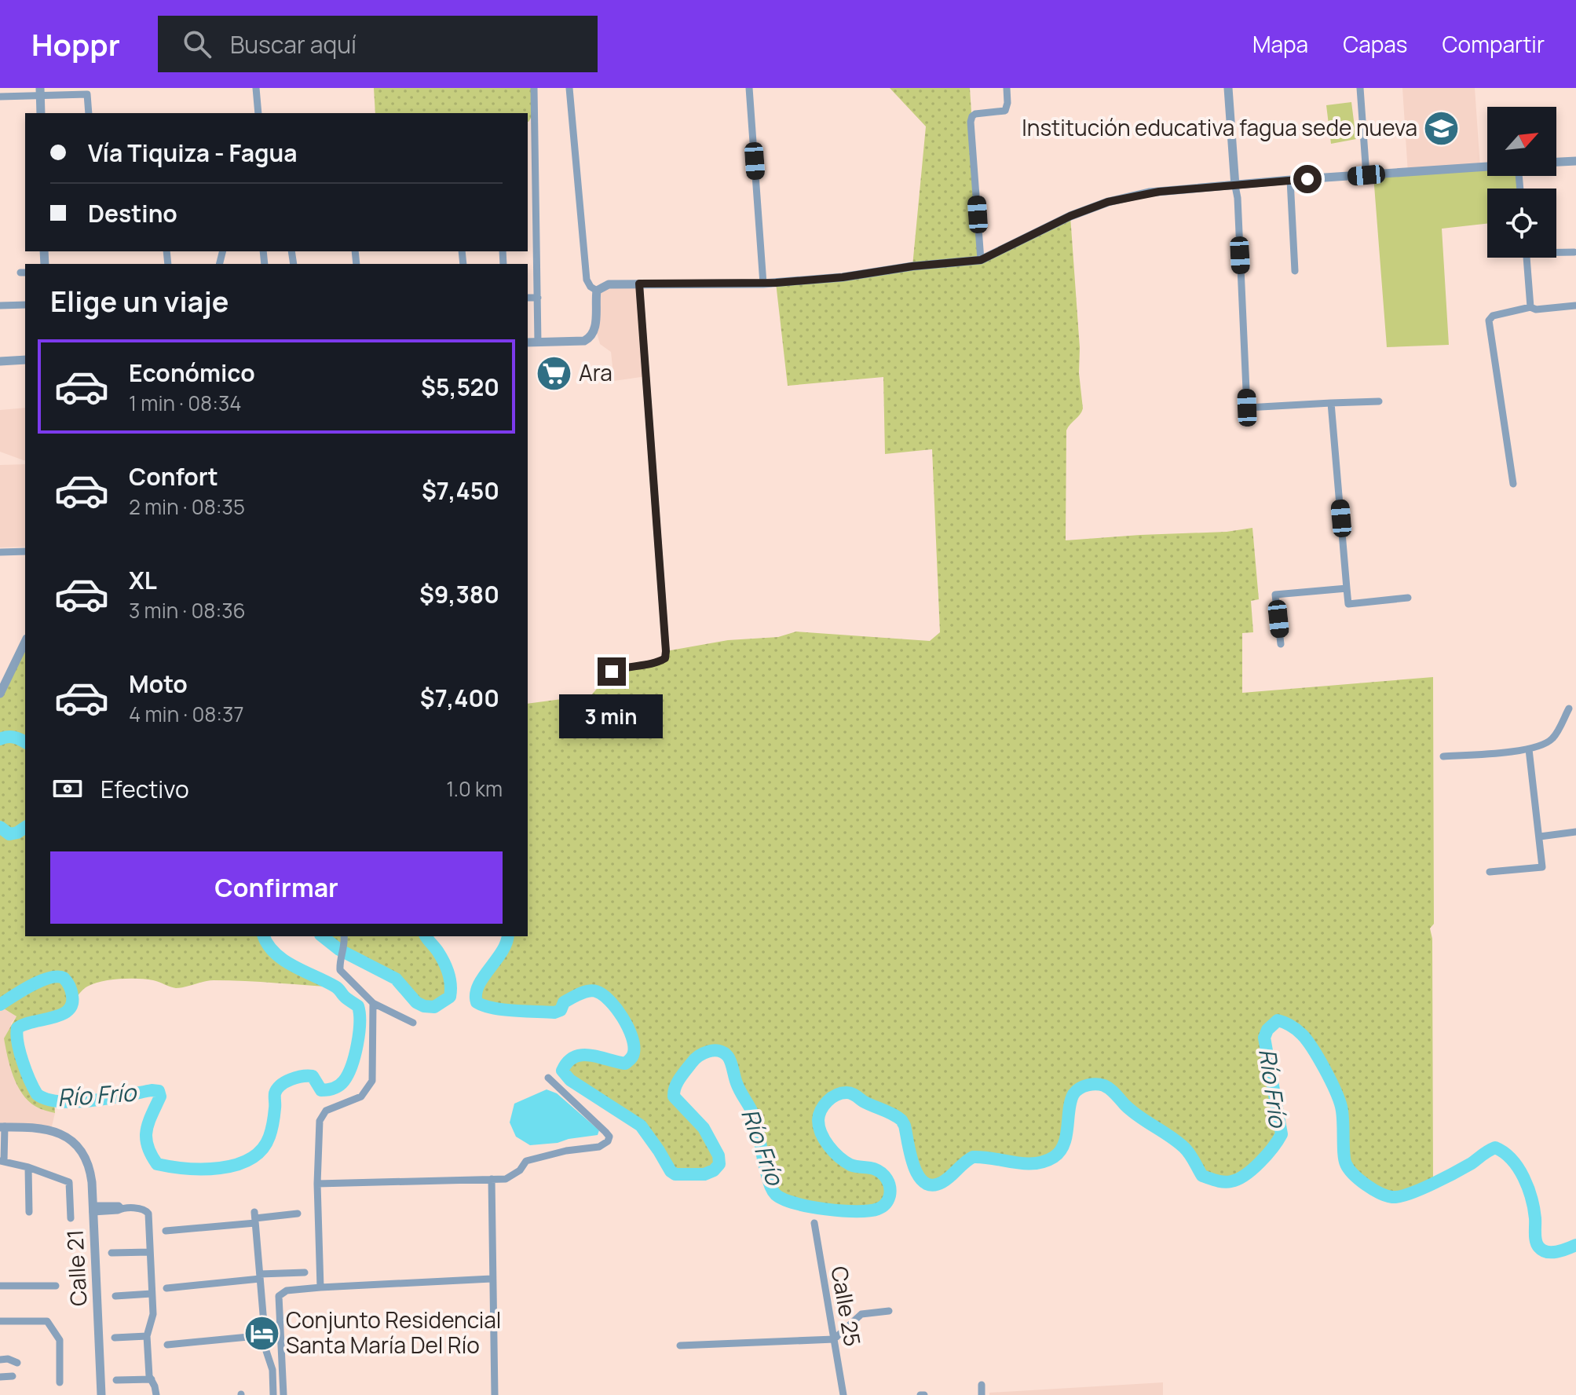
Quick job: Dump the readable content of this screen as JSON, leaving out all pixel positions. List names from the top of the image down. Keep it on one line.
{"streets":{"street":["Calle 21","Calle 25"]},"water":["Río Frío"],"places":{"school or university":["Institución educativa fagua sede nueva"],"supermarket":["Ara"],"hotel":["Conjunto Residencial Santa María Del Río"]},"north":"top right","page":{"header":"Hoppr","search":"Buscar aquí","nav":["Mapa","Capas","Compartir"],"banner":["Vía Tiquiza - Fagua","Destino"],"heading":"Elige un viaje","list":[{"name":"Económico","note":"1 min · 08:34","value":"$5,520"},{"name":"Confort","note":"2 min · 08:35","value":"$7,450"},{"name":"XL","note":"3 min · 08:36","value":"$9,380"},{"name":"Moto","note":"4 min · 08:37","value":"$7,400"}],"bubble":"3 min","pay":["Efectivo","1.0 km"],"buttons":"Confirmar"}}
